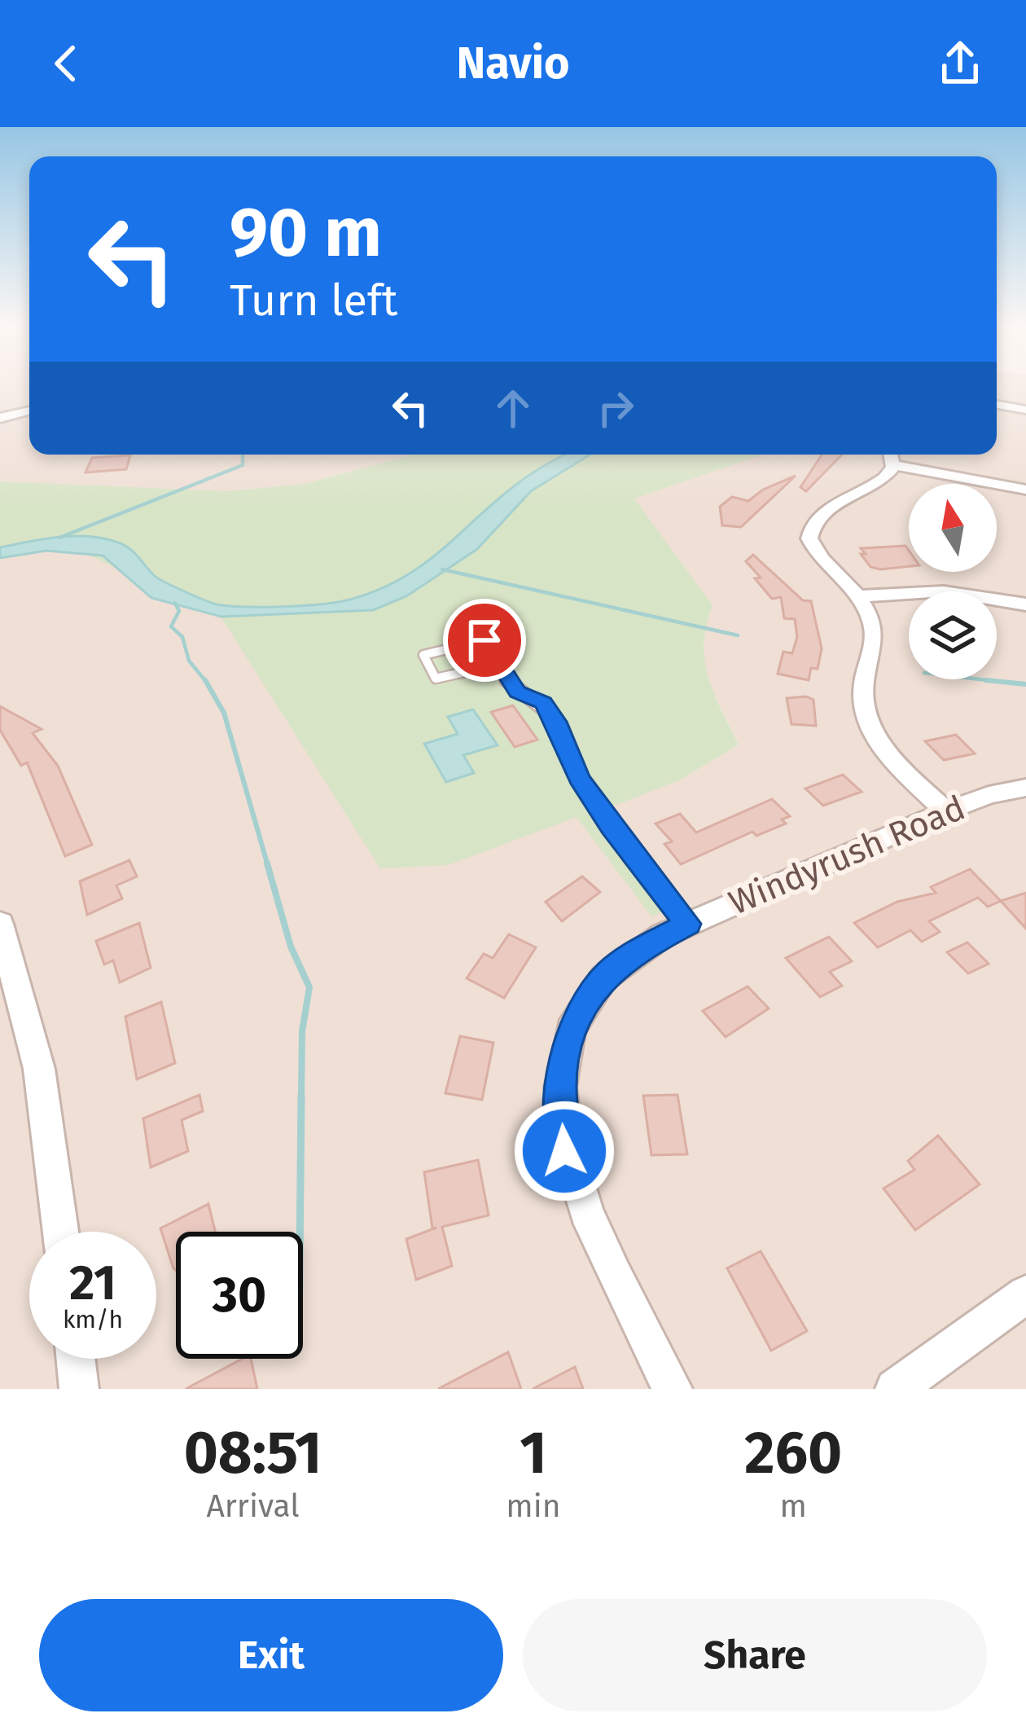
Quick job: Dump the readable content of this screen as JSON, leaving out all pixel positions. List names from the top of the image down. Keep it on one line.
{"streets":{"street":["Windyrush Road"]},"north":"top","page":{"header":"Navio","turn":["90 m","Turn left"],"speed":"21 km/h","limit":"30","eta":["08:51","Arrival","1","min","260","m"],"buttons":["Exit","Share"]}}
